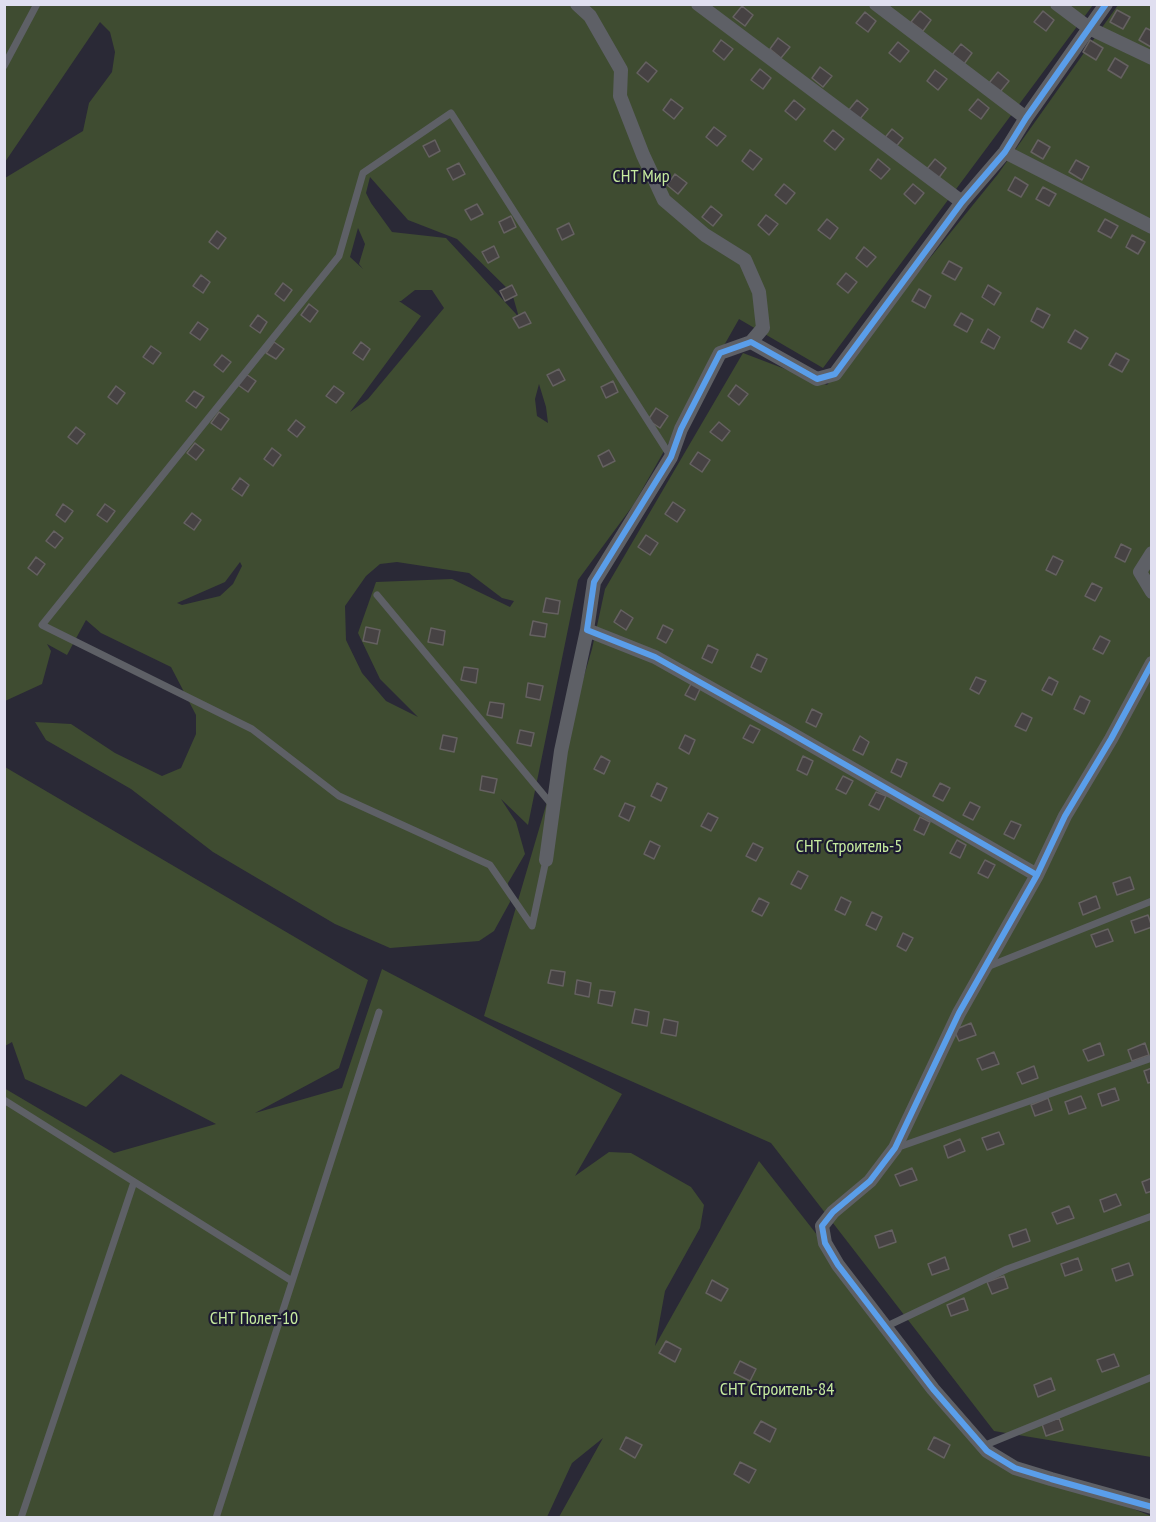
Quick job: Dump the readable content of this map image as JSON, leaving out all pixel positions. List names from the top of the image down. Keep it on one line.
{"parks":["СНТ Мир","СНТ Строитель-5","СНТ Полет-10","СНТ Строитель-84"]}
